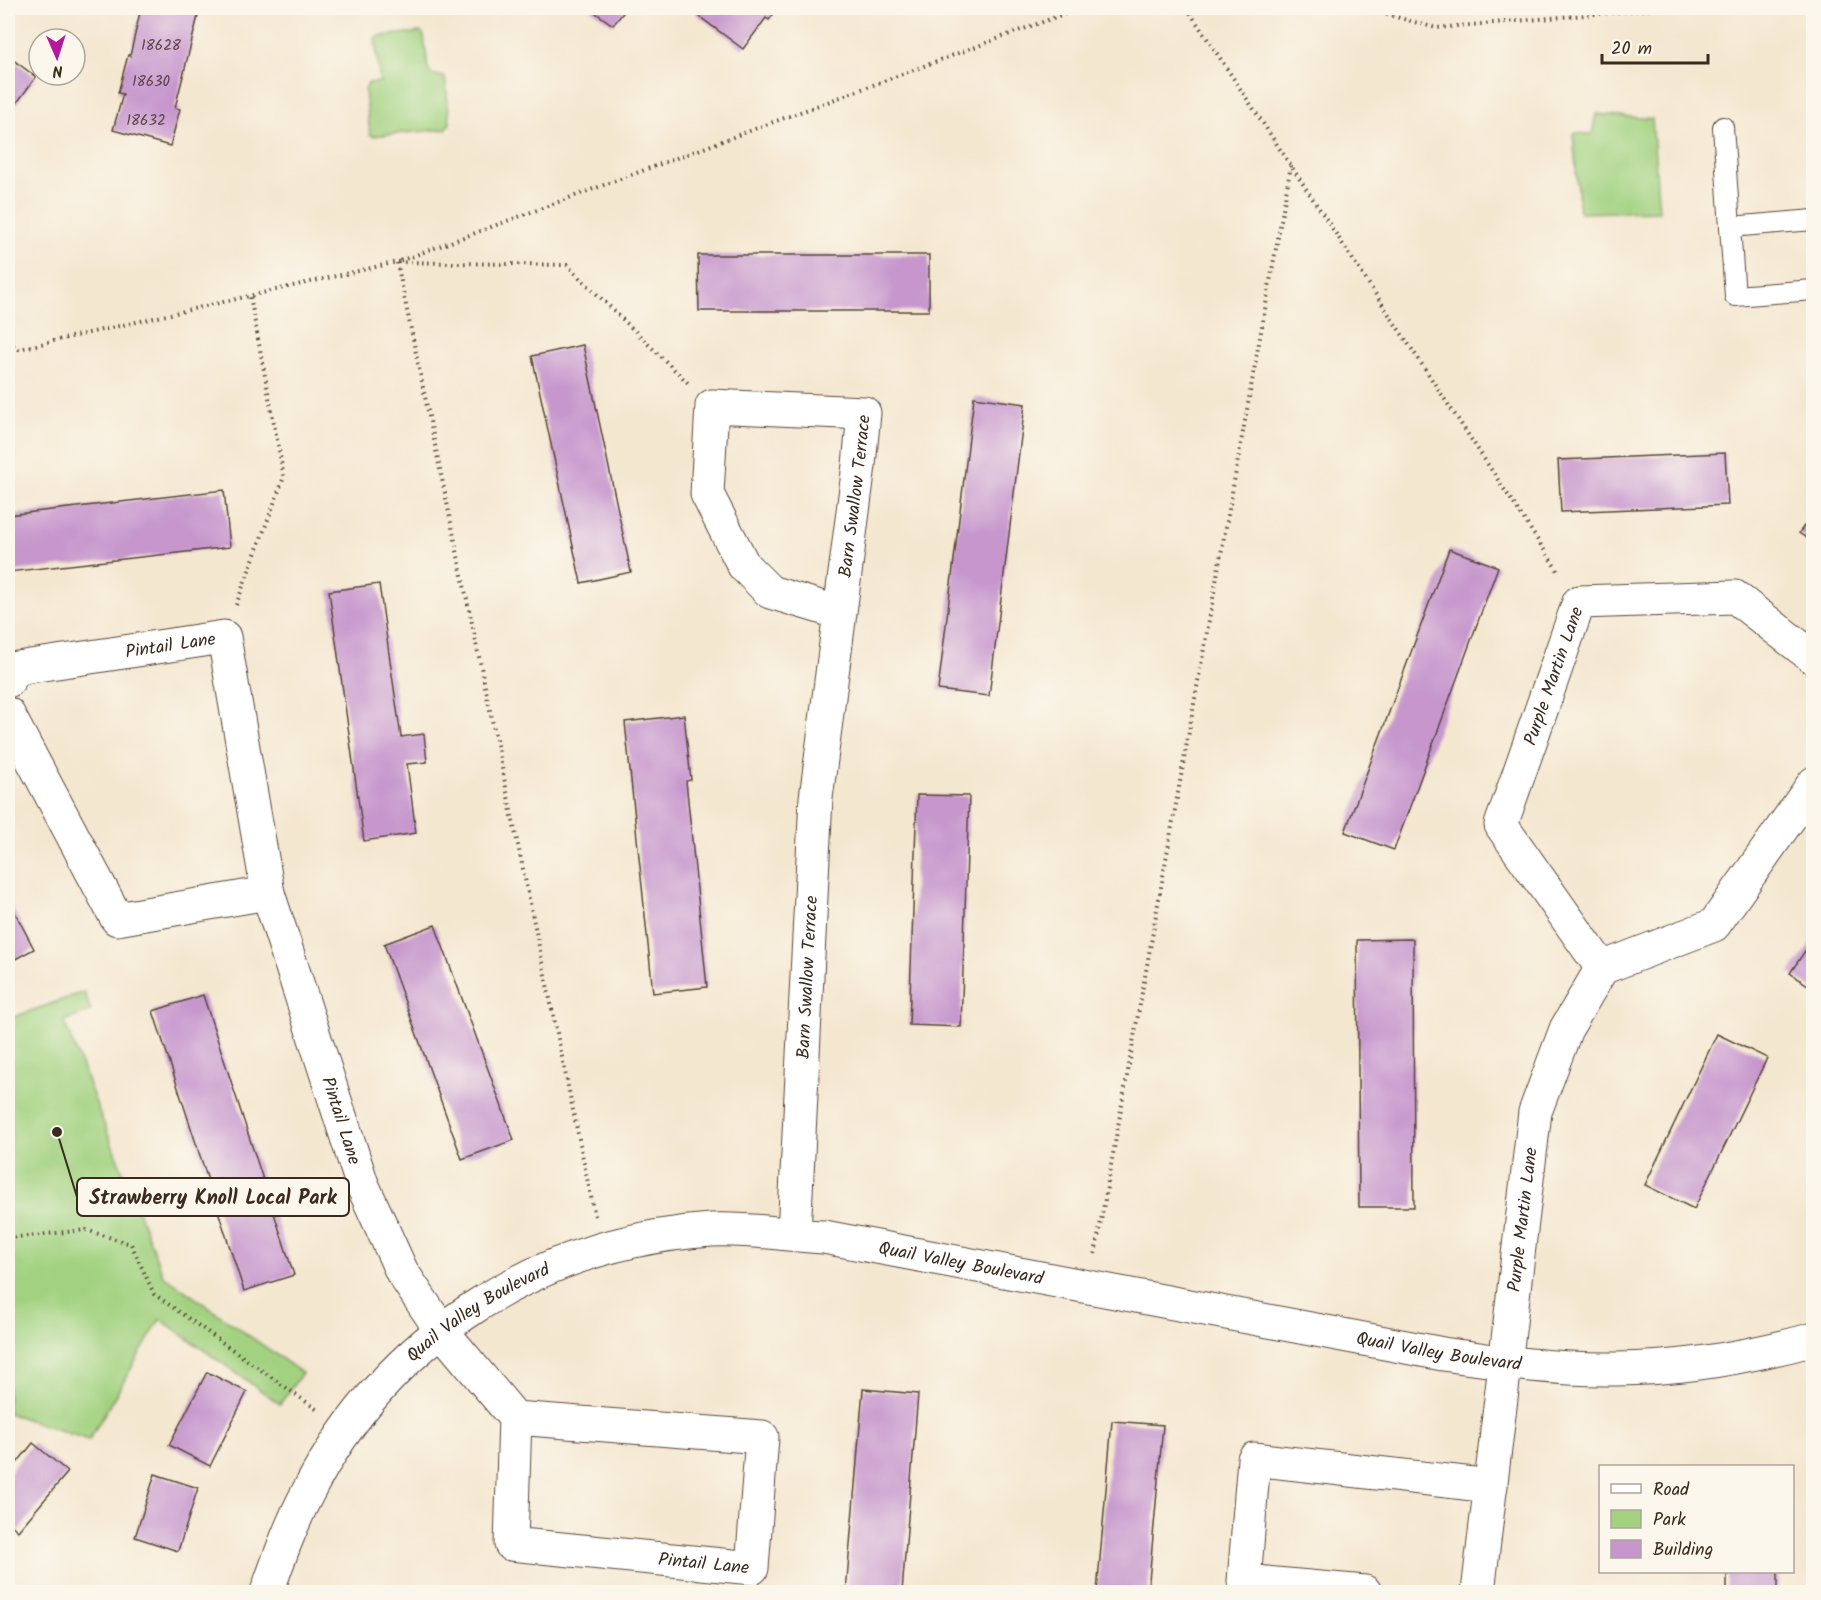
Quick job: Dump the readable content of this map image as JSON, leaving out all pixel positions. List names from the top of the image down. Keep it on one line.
{"streets":{"street":["Barn Swallow Terrace","Pintail Lane","Purple Martin Lane","Quail Valley Boulevard"]},"crossings":[["Barn Swallow Terrace","Quail Valley Boulevard"],["Pintail Lane","Quail Valley Boulevard"],["Purple Martin Lane","Quail Valley Boulevard"]],"places":["Strawberry Knoll Local Park"],"house_numbers":["18628","18630","18632"],"legend":["Road","Park","Building"],"scale_bar":"20 m","north":"bottom"}
